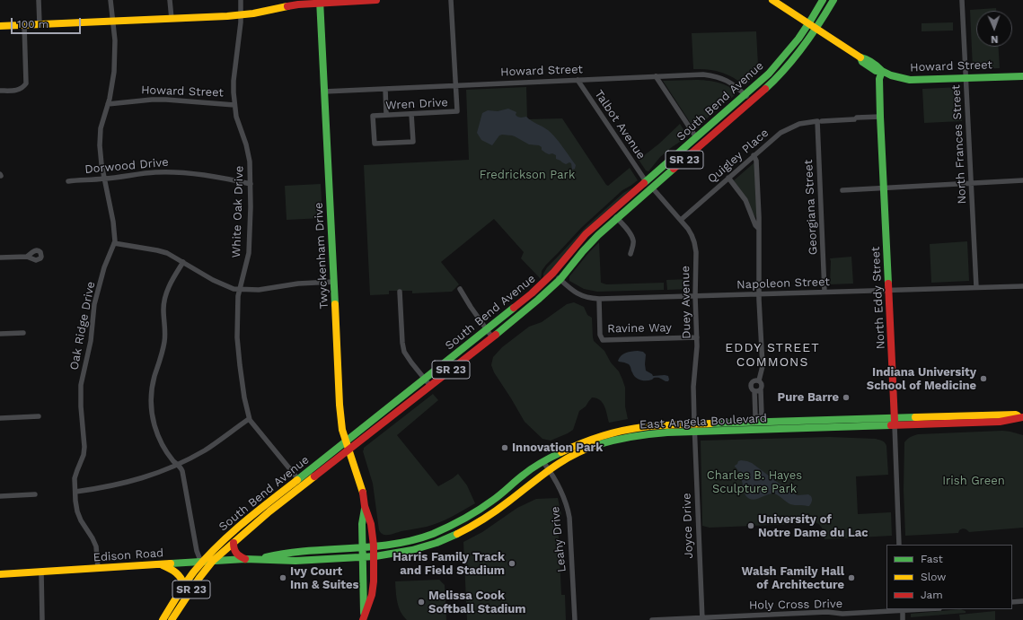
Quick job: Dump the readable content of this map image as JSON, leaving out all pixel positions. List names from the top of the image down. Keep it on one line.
{"streets":{"main road":["Howard Street","South Bend Avenue","SR 23","Twyckenham Drive","North Eddy Street","East Angela Boulevard","Edison Road"],"street":["Wren Drive","Talbot Avenue","North Frances Street","Quigley Place","Dorwood Drive","Georgiana Street","White Oak Drive","Napoleon Street","Duey Avenue","Oak Ridge Drive","Ravine Way","Joyce Drive","Leahy Drive","Holy Cross Drive"]},"crossings":[["Howard Street","South Bend Avenue"],["Howard Street","Wren Drive"],["Howard Street","Talbot Avenue"],["Howard Street","North Frances Street"],["Howard Street","SR 23"],["Howard Street","White Oak Drive"],["Howard Street","Twyckenham Drive"],["Howard Street","North Eddy Street"],["Howard Street","Oak Ridge Drive"],["South Bend Avenue","Talbot Avenue"],["South Bend Avenue","SR 23"],["South Bend Avenue","White Oak Drive"],["South Bend Avenue","Twyckenham Drive"],["South Bend Avenue","Napoleon Street"],["South Bend Avenue","Duey Avenue"],["South Bend Avenue","Edison Road"],["North Frances Street","Napoleon Street"],["Quigley Place","Georgiana Street"],["Quigley Place","North Eddy Street"],["Quigley Place","Duey Avenue"],["Dorwood Drive","White Oak Drive"],["Dorwood Drive","Oak Ridge Drive"],["Georgiana Street","Napoleon Street"],["Twyckenham Drive","East Angela Boulevard"],["Twyckenham Drive","Edison Road"],["Napoleon Street","North Eddy Street"],["Napoleon Street","Duey Avenue"],["Napoleon Street","Ravine Way"],["North Eddy Street","East Angela Boulevard"],["Duey Avenue","Ravine Way"],["Duey Avenue","East Angela Boulevard"],["Duey Avenue","Joyce Drive"],["Oak Ridge Drive","Edison Road"],["East Angela Boulevard","Joyce Drive"],["East Angela Boulevard","Leahy Drive"],["East Angela Boulevard","Edison Road"],["Joyce Drive","Holy Cross Drive"]],"districts":["EDDY STREET COMMONS"],"parks":["Fredrickson Park","Charles B. Hayes Sculpture Park","Irish Green"],"places":["Indiana University School of Medicine","Pure Barre","Innovation Park","University of Notre Dame du Lac","Harris Family Track and Field Stadium","Ivy Court Inn & Suites","Walsh Family Hall of Architecture","Melissa Cook Softball Stadium"],"legend":["Fast","Slow","Jam"],"scale_bar":"100 m","north":"bottom"}
